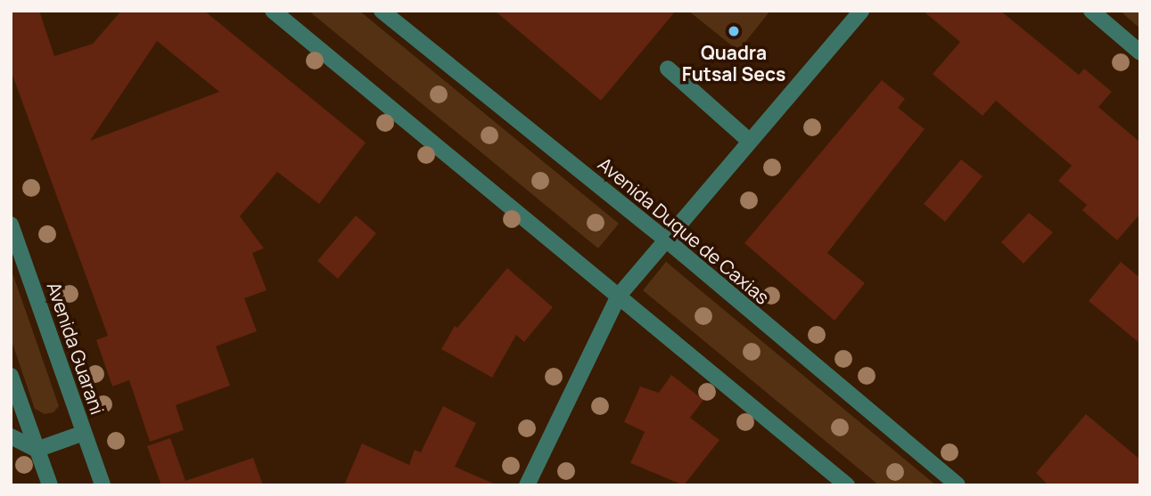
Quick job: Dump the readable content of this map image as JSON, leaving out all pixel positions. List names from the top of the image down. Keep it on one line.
{"streets":{"street":["Avenida Duque de Caxias","Avenida Guarani"]},"places":["Quadra Futsal Secs"]}
